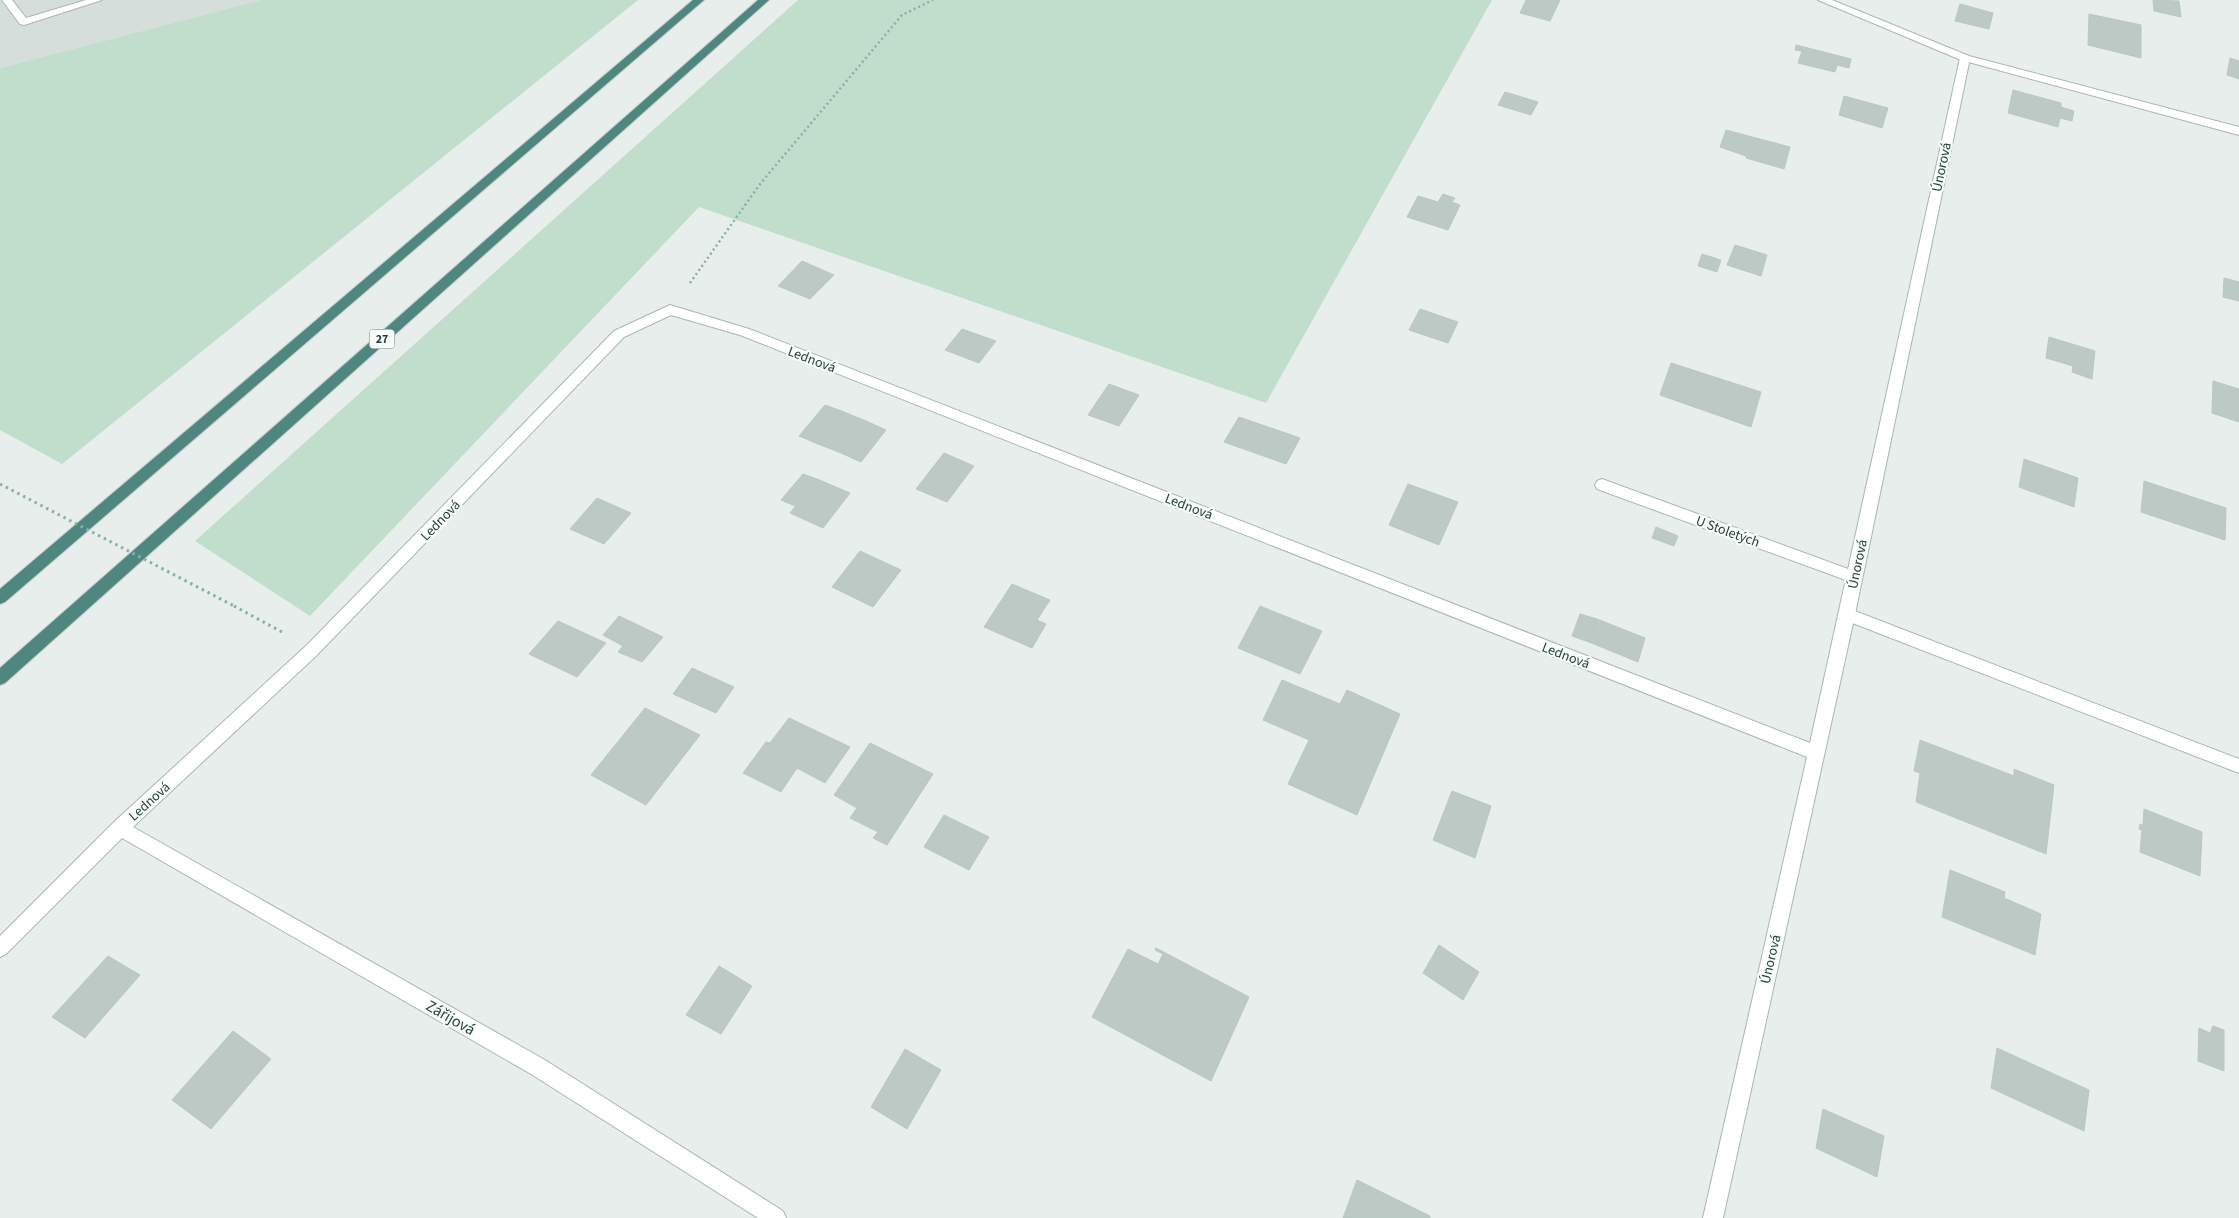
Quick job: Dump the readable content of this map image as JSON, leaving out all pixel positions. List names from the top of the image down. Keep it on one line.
{"streets":{"highway":["27"],"street":["Únorová","Lednová","U Stoletých","Zářijová"]},"crossings":[["Únorová","Lednová"],["Únorová","U Stoletých"],["Lednová","Zářijová"]]}
